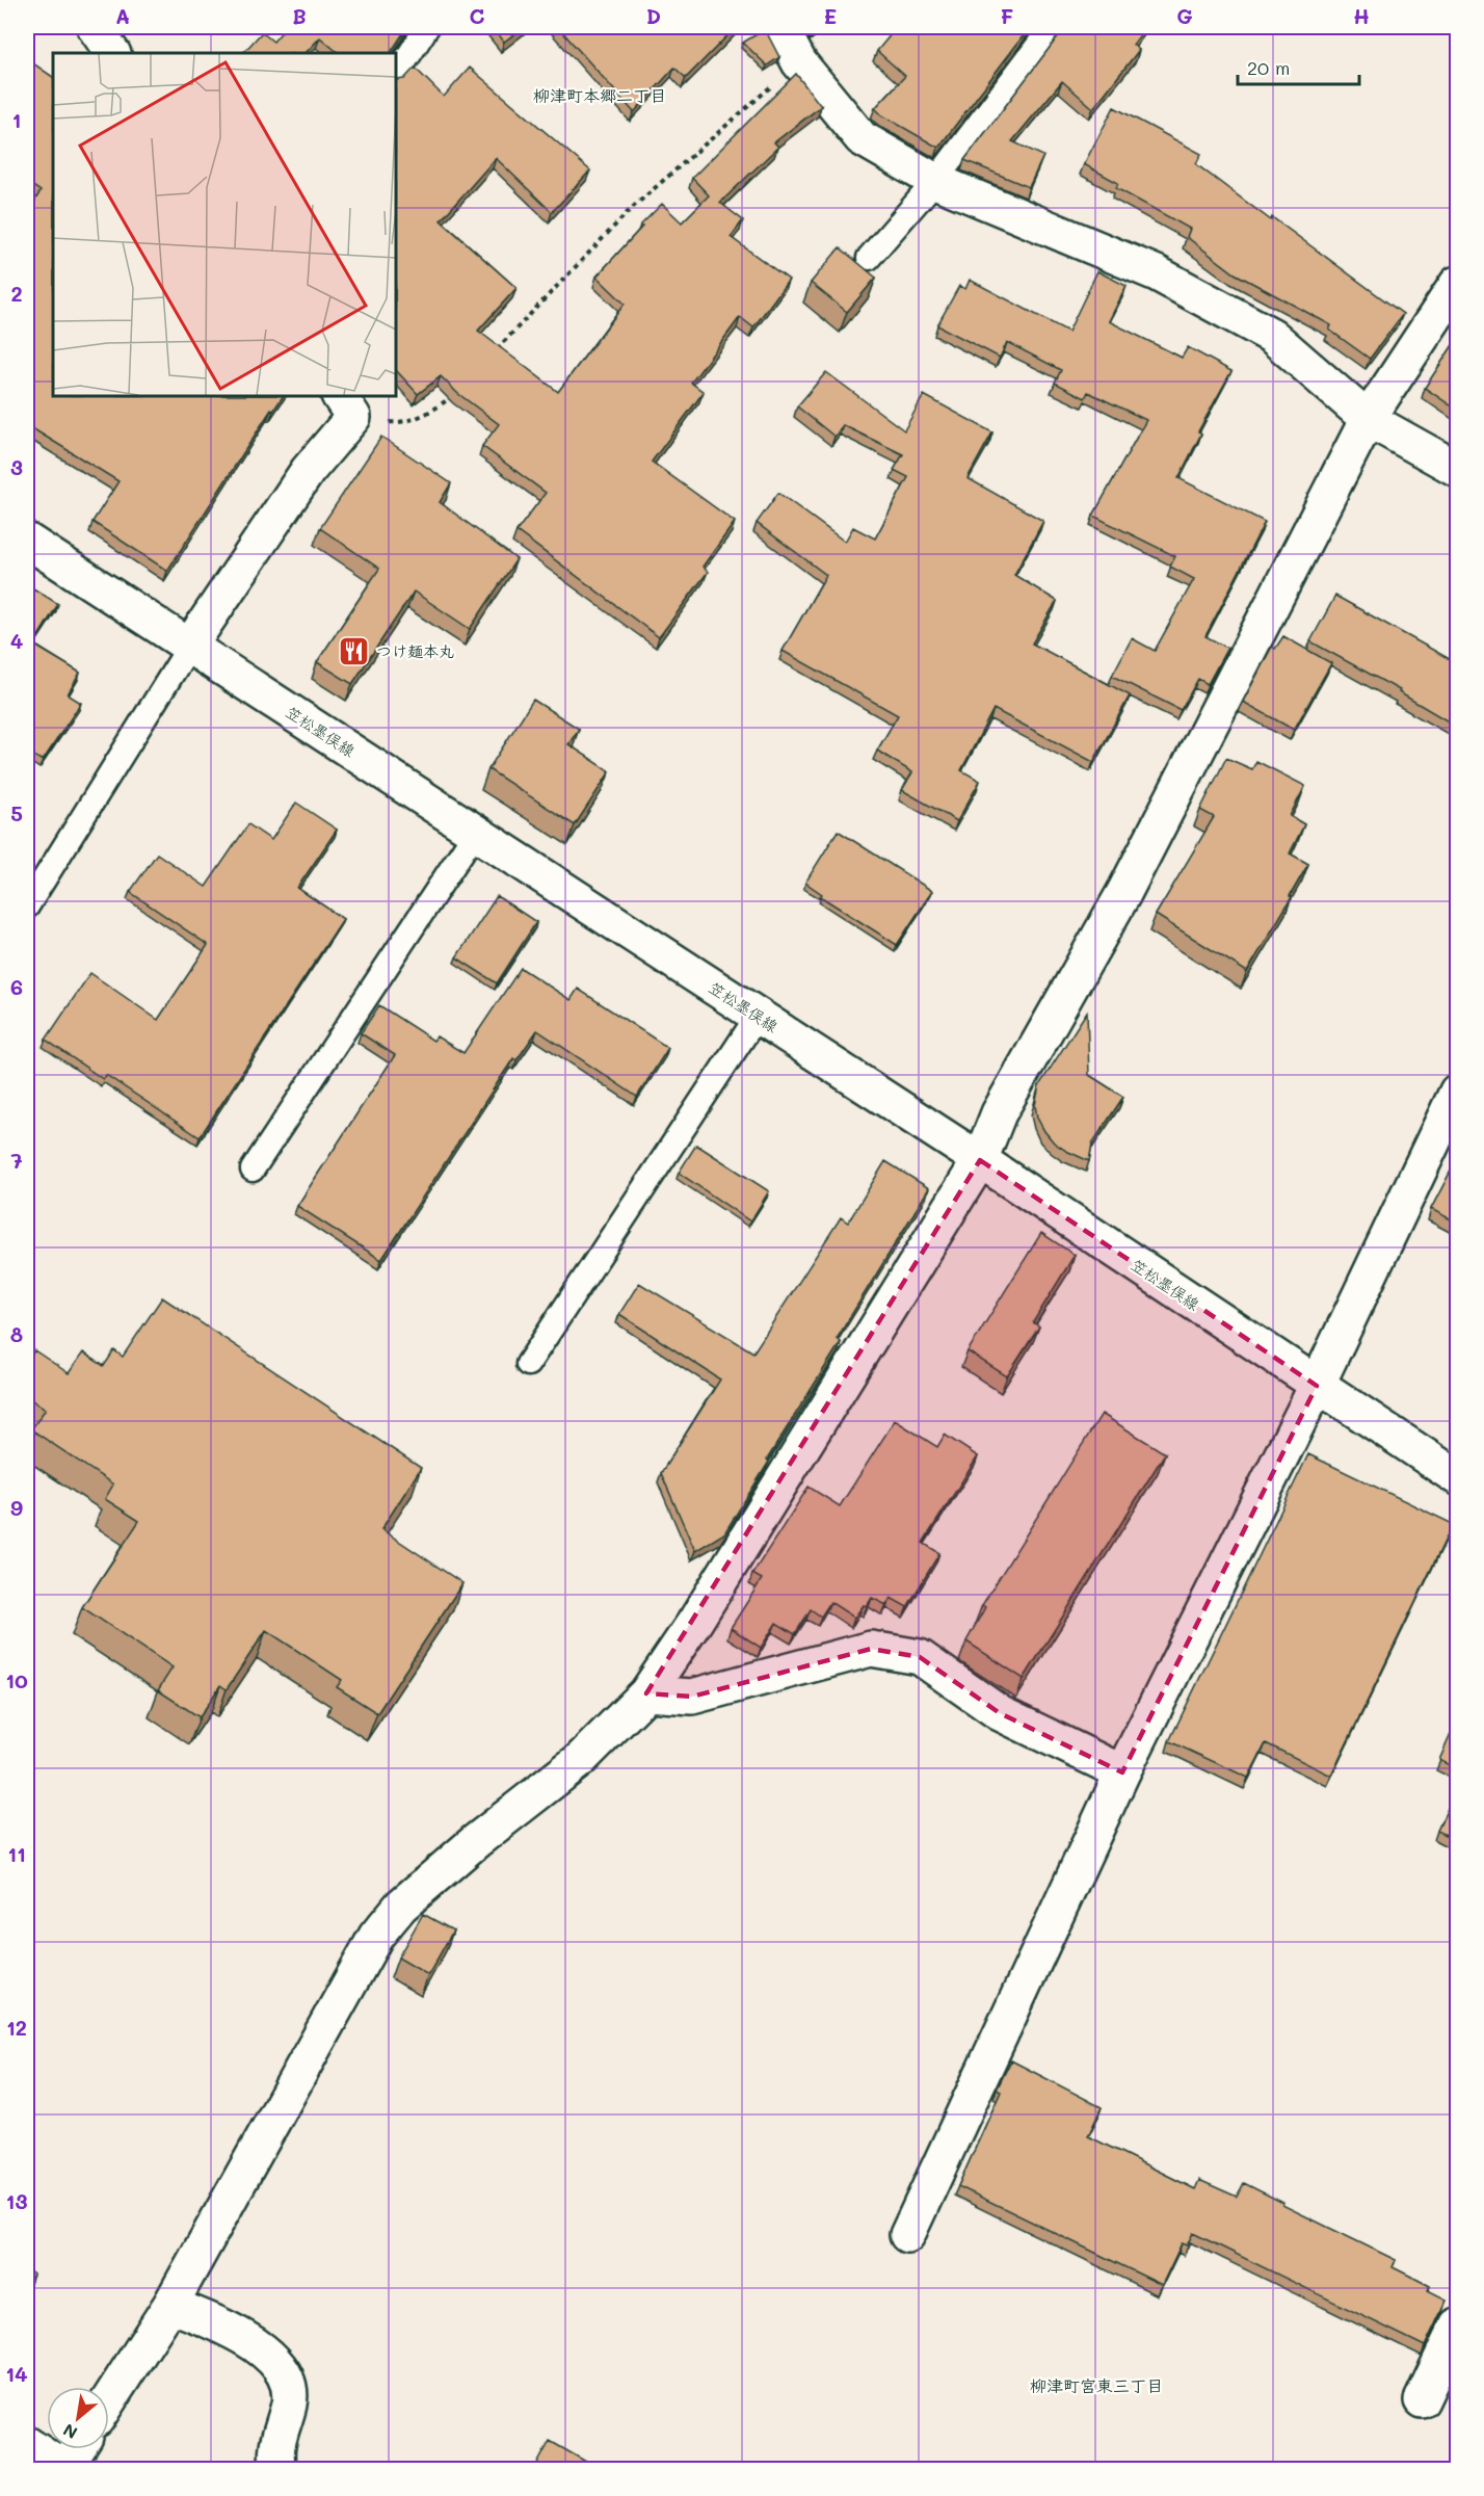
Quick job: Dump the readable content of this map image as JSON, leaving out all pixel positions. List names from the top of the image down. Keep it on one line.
{"streets":{"street":["笠松墨俣線"]},"districts":["柳津町本郷二丁目","柳津町宮東三丁目"],"places":{"restaurant":["つけ麺本丸"]},"scale_bar":"20 m","north":"bottom left","grid":{"columns":["A","B","C","D","E","F","G","H"],"rows":["1","2","3","4","5","6","7","8","9","10","11","12","13","14"]}}
